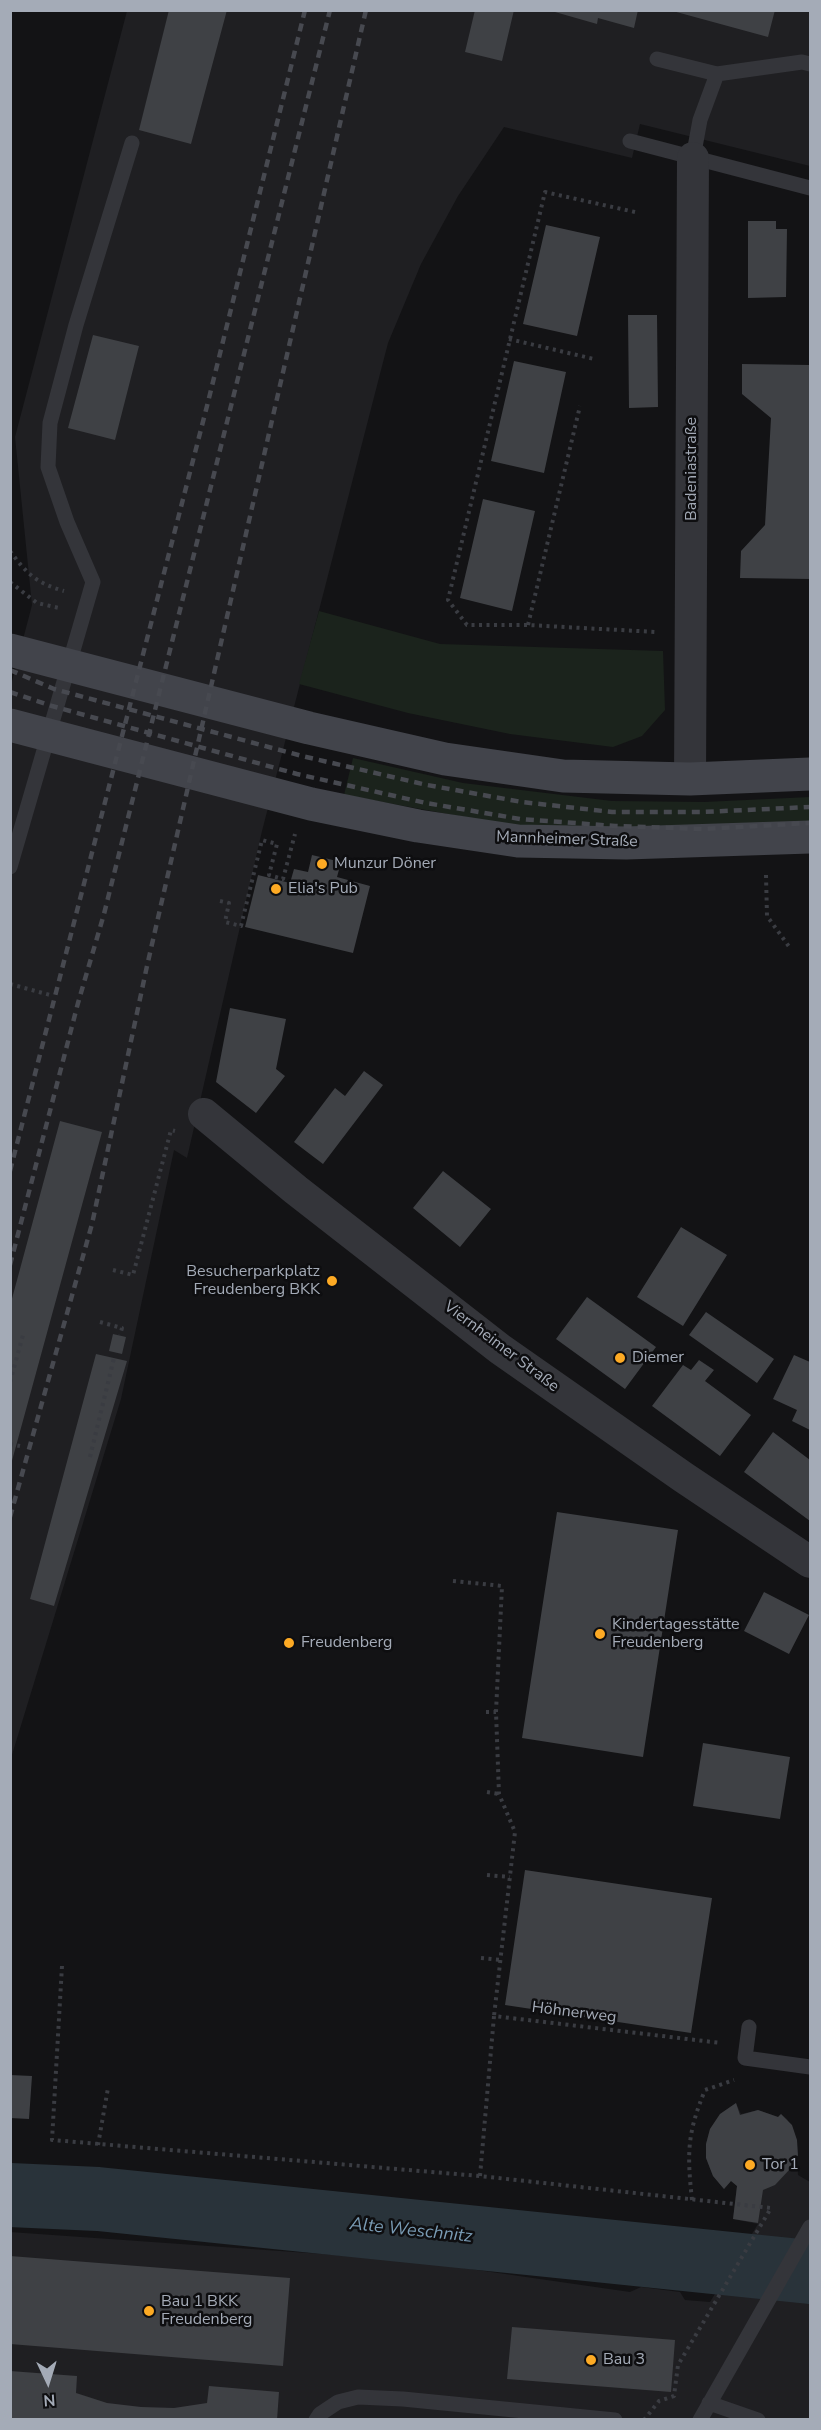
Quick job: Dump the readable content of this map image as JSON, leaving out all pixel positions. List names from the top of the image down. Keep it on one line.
{"streets":{"main road":["Mannheimer Straße"],"street":["Badeniastraße","Viernheimer Straße"],"path":["Höhnerweg"]},"water":["Alte Weschnitz"],"places":["Munzur Döner","Elia's Pub","Besucherparkplatz Freudenberg BKK","Diemer","Kindertagesstätte Freudenberg","Freudenberg","Tor 1","Bau 1 BKK Freudenberg","Bau 3"],"north":"bottom"}
